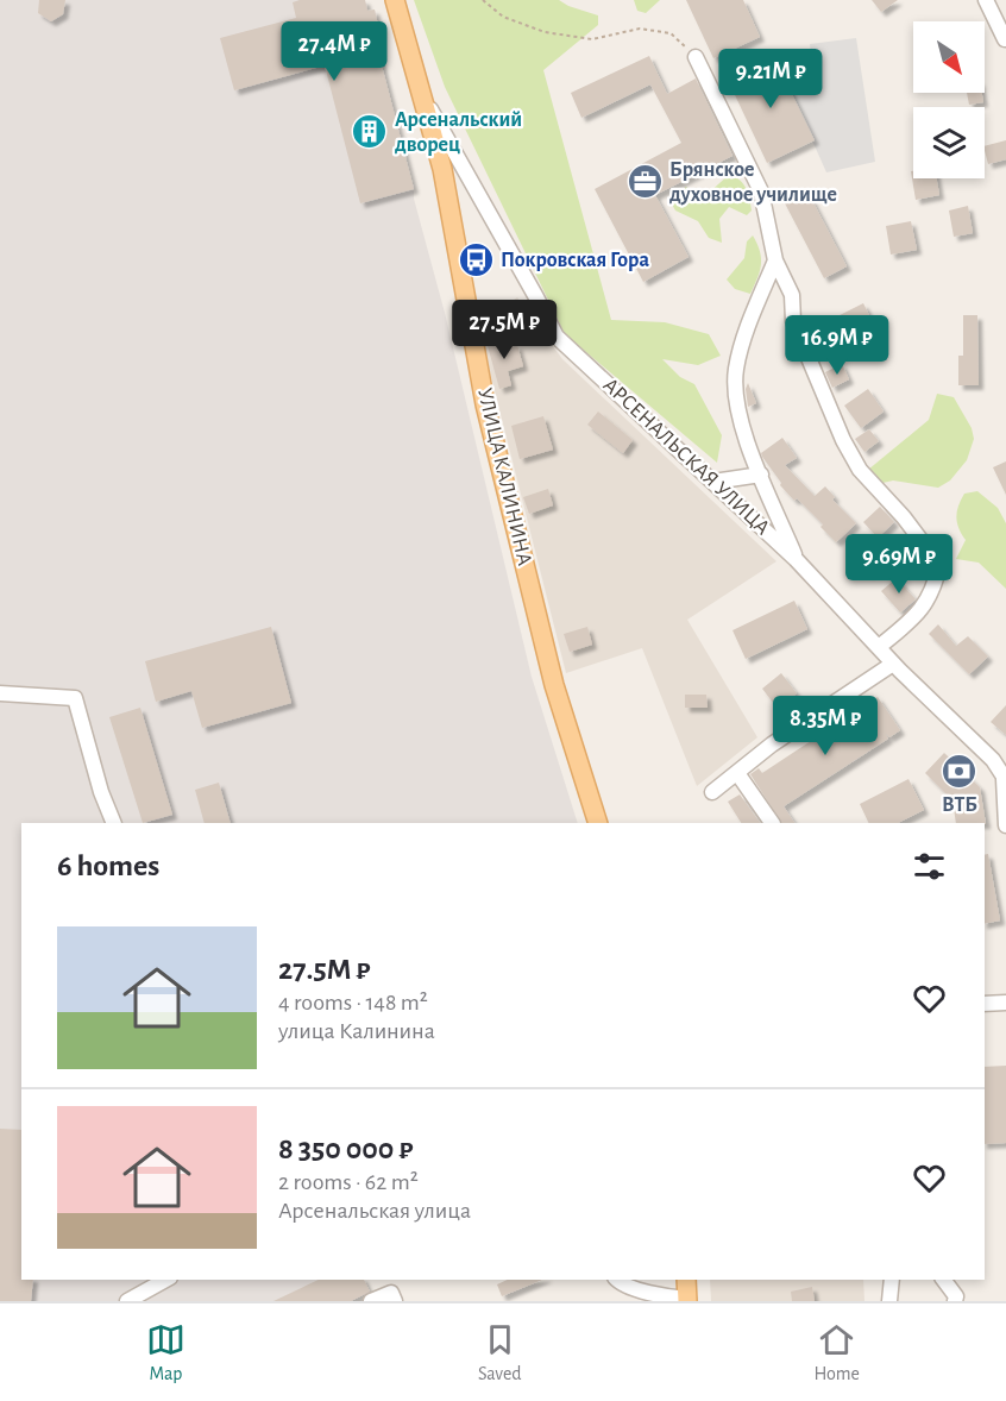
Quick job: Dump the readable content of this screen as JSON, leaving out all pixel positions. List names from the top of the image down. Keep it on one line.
{"streets":{"main road":["УЛИЦА КАЛИНИНА"],"street":["АРСЕНАЛЬСКАЯ УЛИЦА"]},"crossings":[["АРСЕНАЛЬСКАЯ УЛИЦА","УЛИЦА КАЛИНИНА"]],"places":{"building":["Арсенальский дворец"],"office":["Брянское духовное училище"],"bus stop":["Покровская Гора"],"bank":["ВТБ"]},"north":"bottom right","page":{"price":["27.4M ₽","9.21M ₽","27.5M ₽","16.9M ₽","9.69M ₽","8.35M ₽"],"heading":"6 homes","list":[{"name":"27.5M ₽","note":"4 rooms · 148 m² · улица Калинина"},{"name":"8 350 000 ₽","note":"2 rooms · 62 m² · Арсенальская улица"}],"tabs":["Map","Saved","Home"]}}
